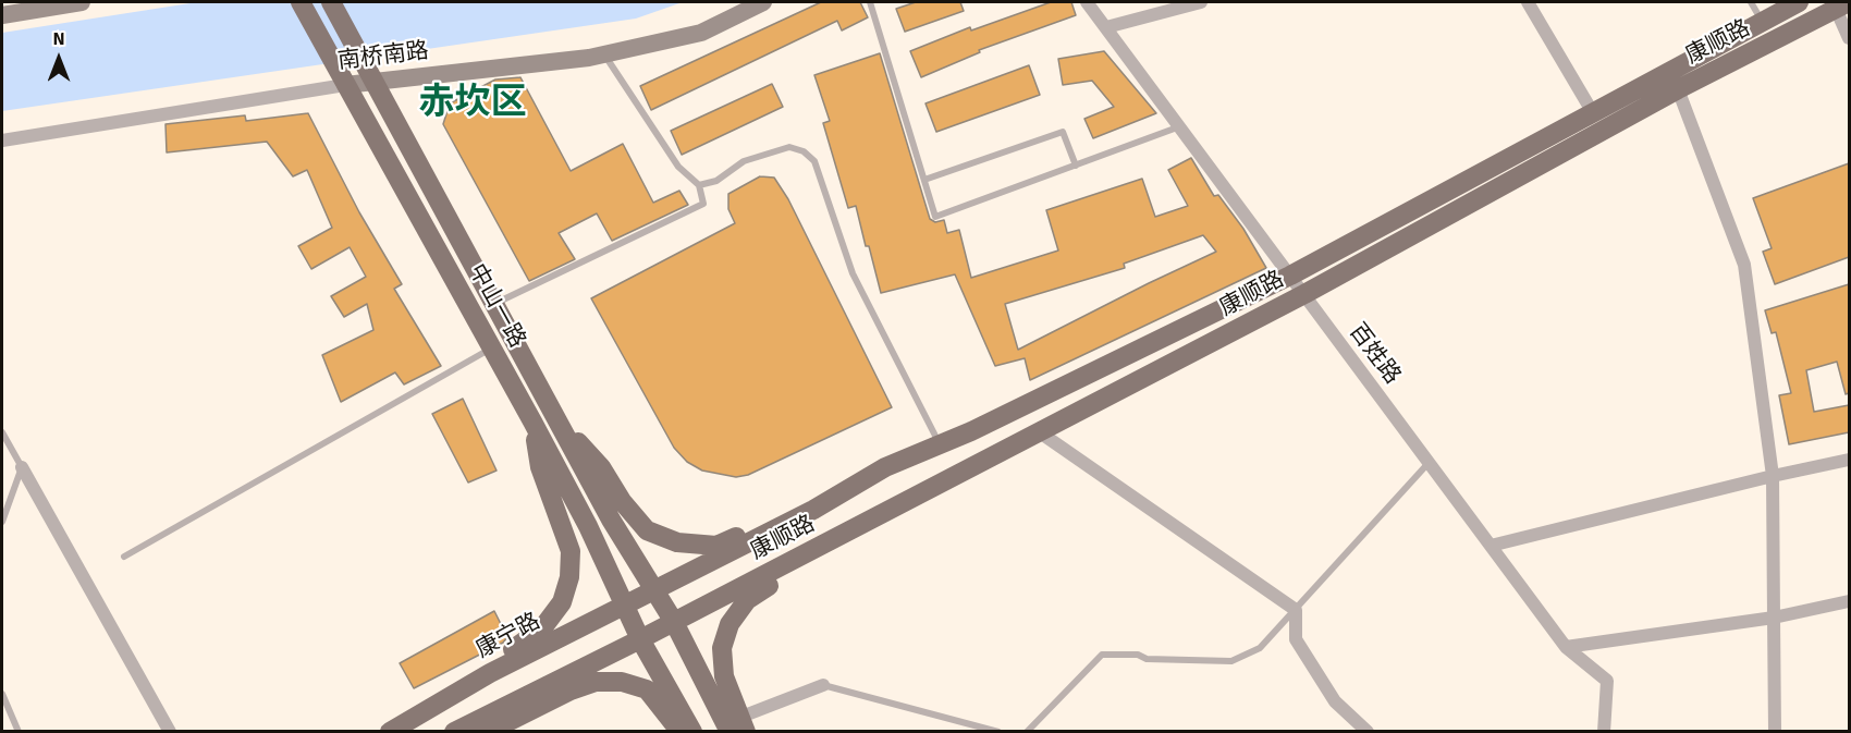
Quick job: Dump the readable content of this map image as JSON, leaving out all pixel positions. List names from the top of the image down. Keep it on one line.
{"streets":{"main road":["康顺路","中山一路","康宁路"],"street":["南桥南路","百姓路"]},"crossings":[["康顺路","百姓路"],["康顺路","康宁路"],["南桥南路","中山一路"],["中山一路","康宁路"]],"districts":["赤坎区"],"north":"top"}
